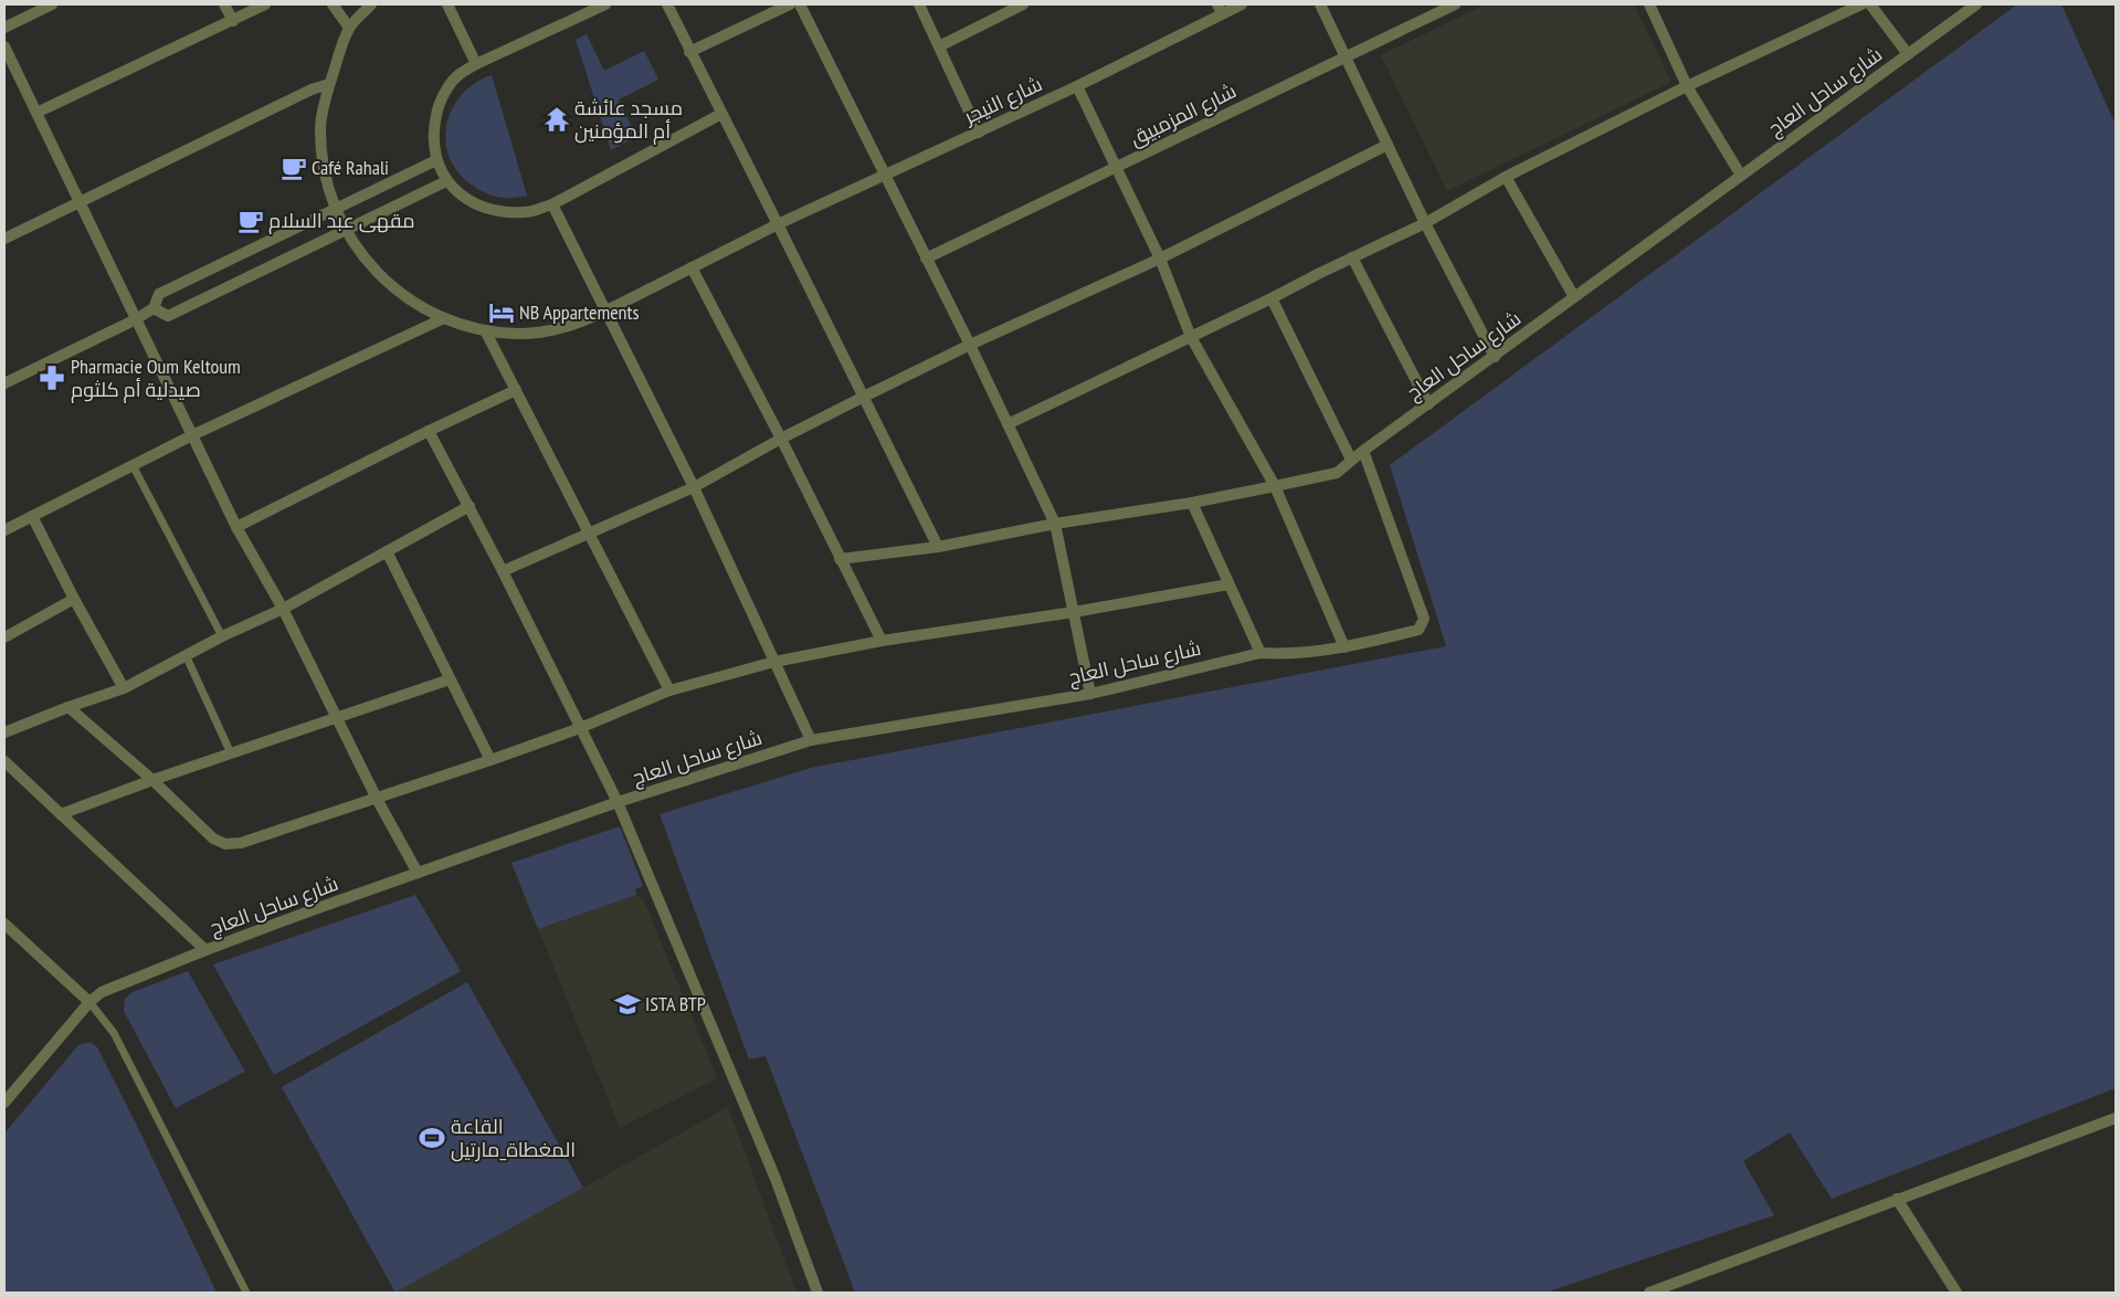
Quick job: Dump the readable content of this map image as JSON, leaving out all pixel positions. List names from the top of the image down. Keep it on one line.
{"streets":{"street":["شارع ساحل العاج","شارع النيجر","شارع المزمبيق"]},"places":{"temple":["مسجد عائشة أم المؤمنين"],"cafe":["Café Rahali","مقهى عبد السلام"],"hotel":["NB Appartements"],"pharmacy":["Pharmacie Oum Keltoum صيدلية أم كلثوم"],"school or university":["ISTA BTP"],"sports":["القاعة المغطاة_مارتيل"]}}
